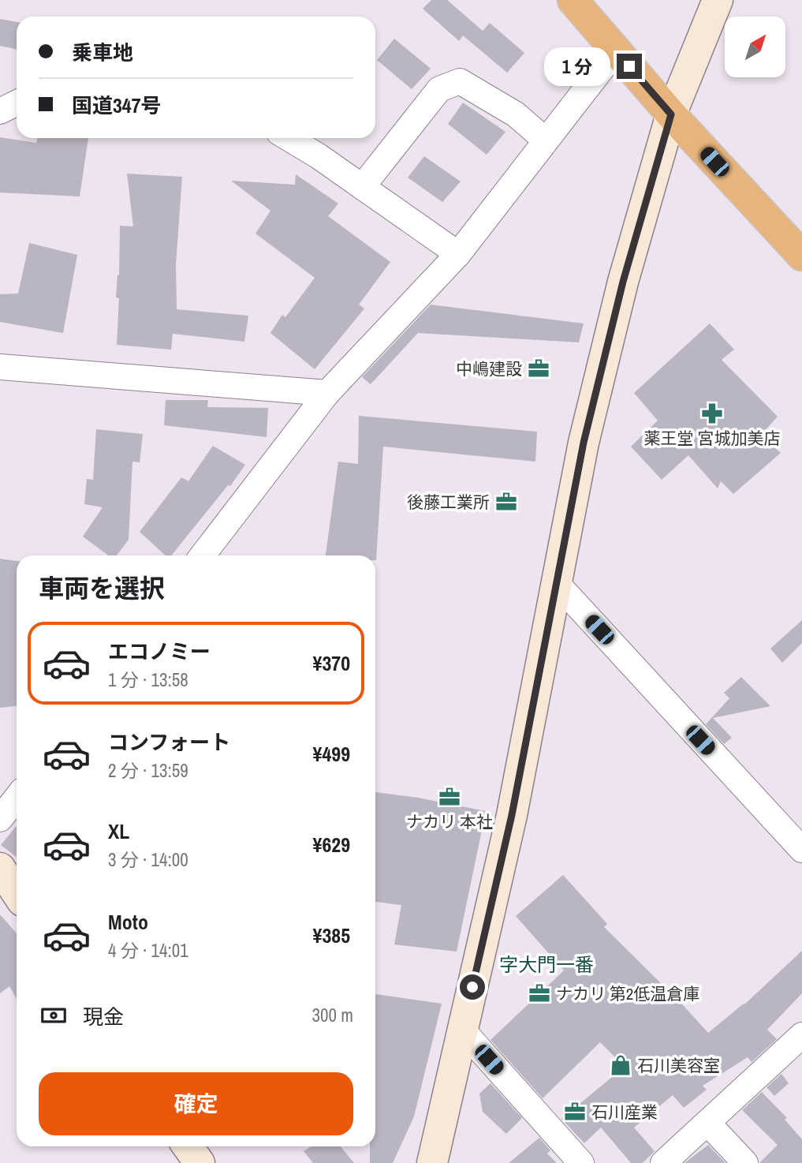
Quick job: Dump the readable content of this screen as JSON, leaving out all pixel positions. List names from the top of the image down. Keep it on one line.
{"districts":["字大門一番"],"places":{"office":["中嶋建設","後藤工業所","ナカリ 本社","ナカリ 第2低温倉庫","石川産業"],"pharmacy":["薬王堂 宮城加美店"],"shop":["石川美容室"]},"north":"top right","page":{"banner":["乗車地","国道347号"],"bubble":"1 分","heading":"車両を選択","list":[{"name":"エコノミー","note":"1 分 · 13:58","value":"¥370"},{"name":"コンフォート","note":"2 分 · 13:59","value":"¥499"},{"name":"XL","note":"3 分 · 14:00","value":"¥629"},{"name":"Moto","note":"4 分 · 14:01","value":"¥385"}],"pay":["現金","300 m"],"buttons":"確定"}}
